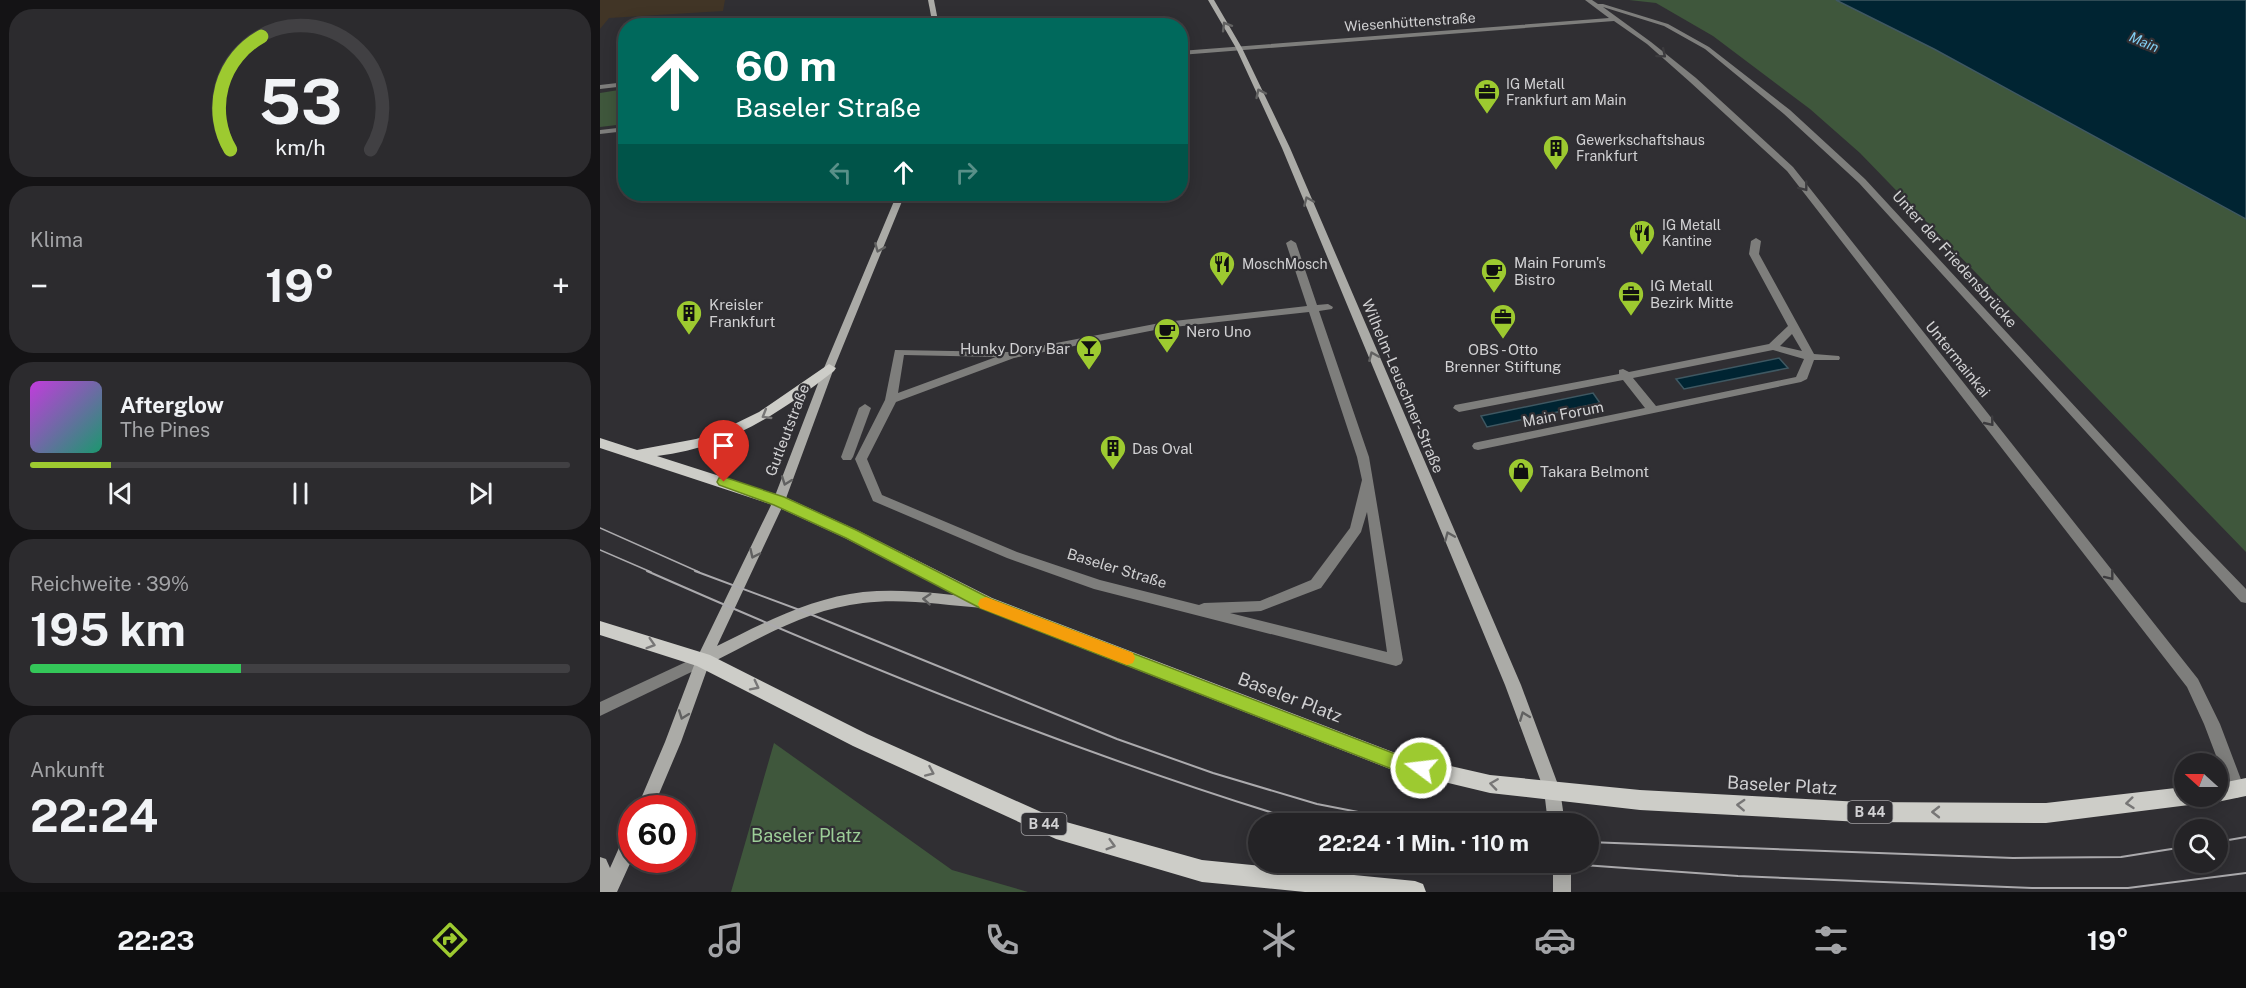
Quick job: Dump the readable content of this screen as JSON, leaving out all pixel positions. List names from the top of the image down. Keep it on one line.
{"streets":{"main road":["Wilhelm-Leuschner-Straße","Gutleutstraße","Baseler Platz","B 44"],"street":["Wiesenhüttenstraße","Unter der Friedensbrücke","Untermainkai","Main Forum","Baseler Straße"]},"crossings":[["Wiesenhüttenstraße","Unter der Friedensbrücke"],["Wiesenhüttenstraße","Untermainkai"],["Wiesenhüttenstraße","Wilhelm-Leuschner-Straße"],["Unter der Friedensbrücke","Untermainkai"],["Wilhelm-Leuschner-Straße","Baseler Platz"],["Gutleutstraße","B 44"],["Baseler Platz","B 44"]],"one_way":["Untermainkai","Wilhelm-Leuschner-Straße","Gutleutstraße","Baseler Platz"],"water":["Main"],"parks":["Baseler Platz"],"places":{"office":["IG Metall Frankfurt am Main","IG Metall Bezirk Mitte","OBS - Otto Brenner Stiftung"],"building":["Gewerkschaftshaus Frankfurt","Kreisler Frankfurt","Das Oval"],"restaurant":["IG Metall Kantine","MoschMosch"],"cafe":["Main Forum's Bistro","Nero Uno"],"bar":["Hunky Dory Bar"],"shop":["Takara Belmont"]},"north":"left","page":{"turn":["60 m","Baseler Straße"],"tile":["Klima",["Reichweite · 39%","195 km"],["Ankunft","22:24"]],"heat":["−","19°","+"],"song":["Afterglow","The Pines"],"limit":"60","trip":"22:24 · 1 Min. · 110 m","tabs":["22:23","19°"],"gauge":["53","km/h"]}}
